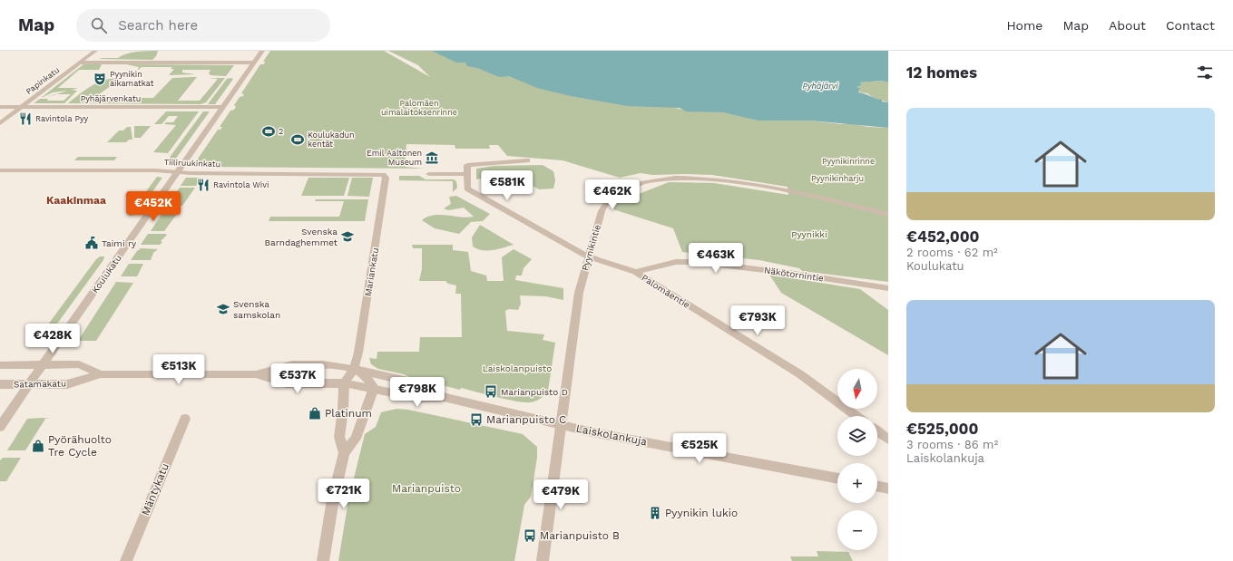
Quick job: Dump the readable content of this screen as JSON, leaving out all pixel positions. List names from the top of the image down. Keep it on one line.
{"streets":{"street":["Papinkatu","Pyhäjärvenkatu","Tiiliruukinkatu","Pyynikintie","Mariankatu","Koulukatu","Näkötornintie","Palomäentie","Satamakatu","Laiskolankuja","Mäntykatu"]},"crossings":[["Papinkatu","Pyhäjärvenkatu"],["Pyhäjärvenkatu","Koulukatu"],["Tiiliruukinkatu","Mariankatu"],["Tiiliruukinkatu","Koulukatu"],["Pyynikintie","Palomäentie"],["Pyynikintie","Laiskolankuja"],["Mariankatu","Satamakatu"],["Mariankatu","Laiskolankuja"],["Koulukatu","Satamakatu"],["Näkötornintie","Palomäentie"],["Satamakatu","Laiskolankuja"]],"districts":["Kaakinmaa"],"water":["Pyhäjärvi"],"parks":["Palomäen uimalaitoksenrinne","Pyynikinrinne","Pyynikinharju","Pyynikki","Laiskolanpuisto","Marianpuisto"],"places":{"theatre":["Pyynikin aikamatkat"],"restaurant":["Ravintola Pyy","Ravintola Wivi"],"sports":["2","Koulukadun kentät"],"museum":["Emil Aaltonen Museum"],"school or university":["Svenska Barndaghemmet","Svenska samskolan"],"public building":["Taimi ry"],"bus stop":["Marianpuisto D","Marianpuisto C","Marianpuisto B"],"shop":["Platinum","Pyörähuolto Tre Cycle"],"building":["Pyynikin lukio"]},"north":"bottom","page":{"header":"Map","search":"Search here","nav":["Home","Map","About","Contact"],"heading":"12 homes","list":[{"name":"€452,000","note":"2 rooms · 62 m² · Koulukatu"},{"name":"€525,000","note":"3 rooms · 86 m² · Laiskolankuja"}],"price":["€581K","€462K","€452K","€463K","€793K","€428K","€513K","€537K","€798K","€525K","€721K","€479K"],"map_buttons":["+","−"]}}
